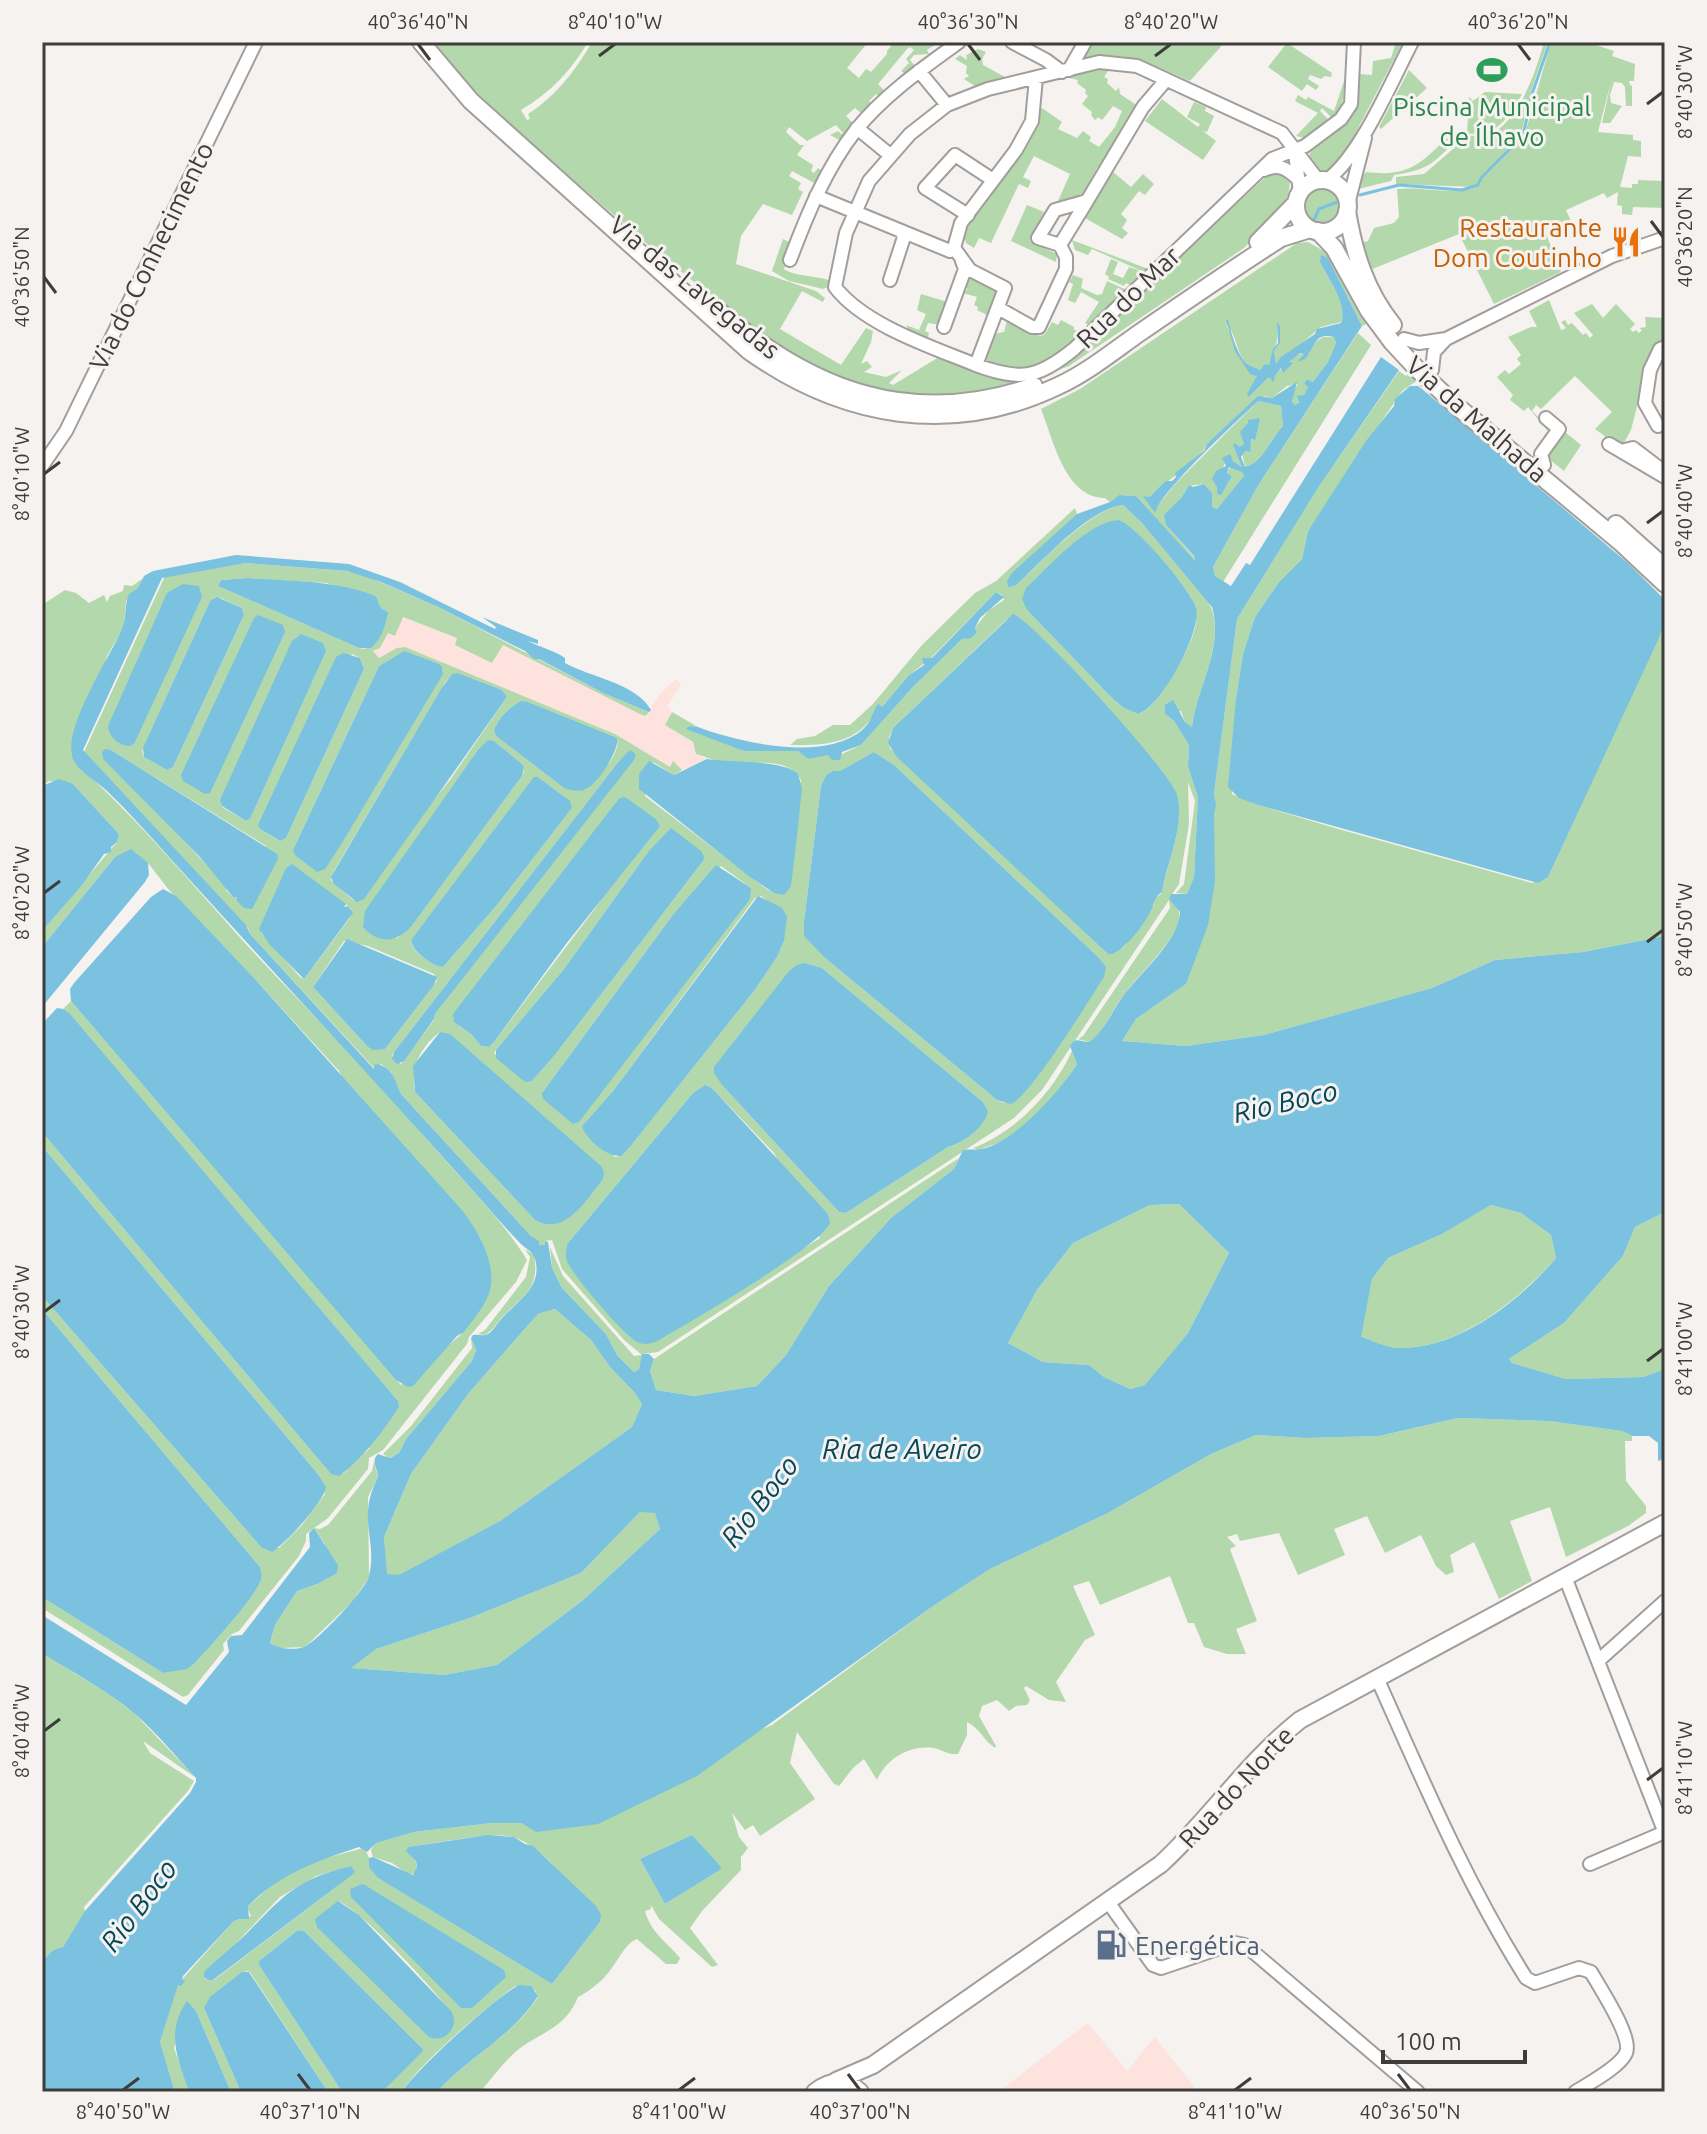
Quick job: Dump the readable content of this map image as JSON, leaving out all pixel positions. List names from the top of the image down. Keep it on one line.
{"streets":{"main road":["Via das Lavegadas","Via da Malhada","Rua do Norte"],"street":["Via do Conhecimento","Rua do Mar"]},"crossings":[["Via das Lavegadas","Via da Malhada"]],"water":["Rio Boco","Ria de Aveiro"],"places":{"sports":["Piscina Municipal de Ílhavo"],"restaurant":["Restaurante Dom Coutinho"],"fuel station":["Energética"]},"scale_bar":"100 m","coordinates":["40°36'40\"N","8°40'10\"W","40°36'30\"N","8°40'20\"W","40°36'20\"N","8°40'30\"W","40°36'50\"N","8°40'40\"W","8°40'50\"W","8°41'00\"W","8°41'10\"W","40°37'10\"N","40°37'00\"N"]}
